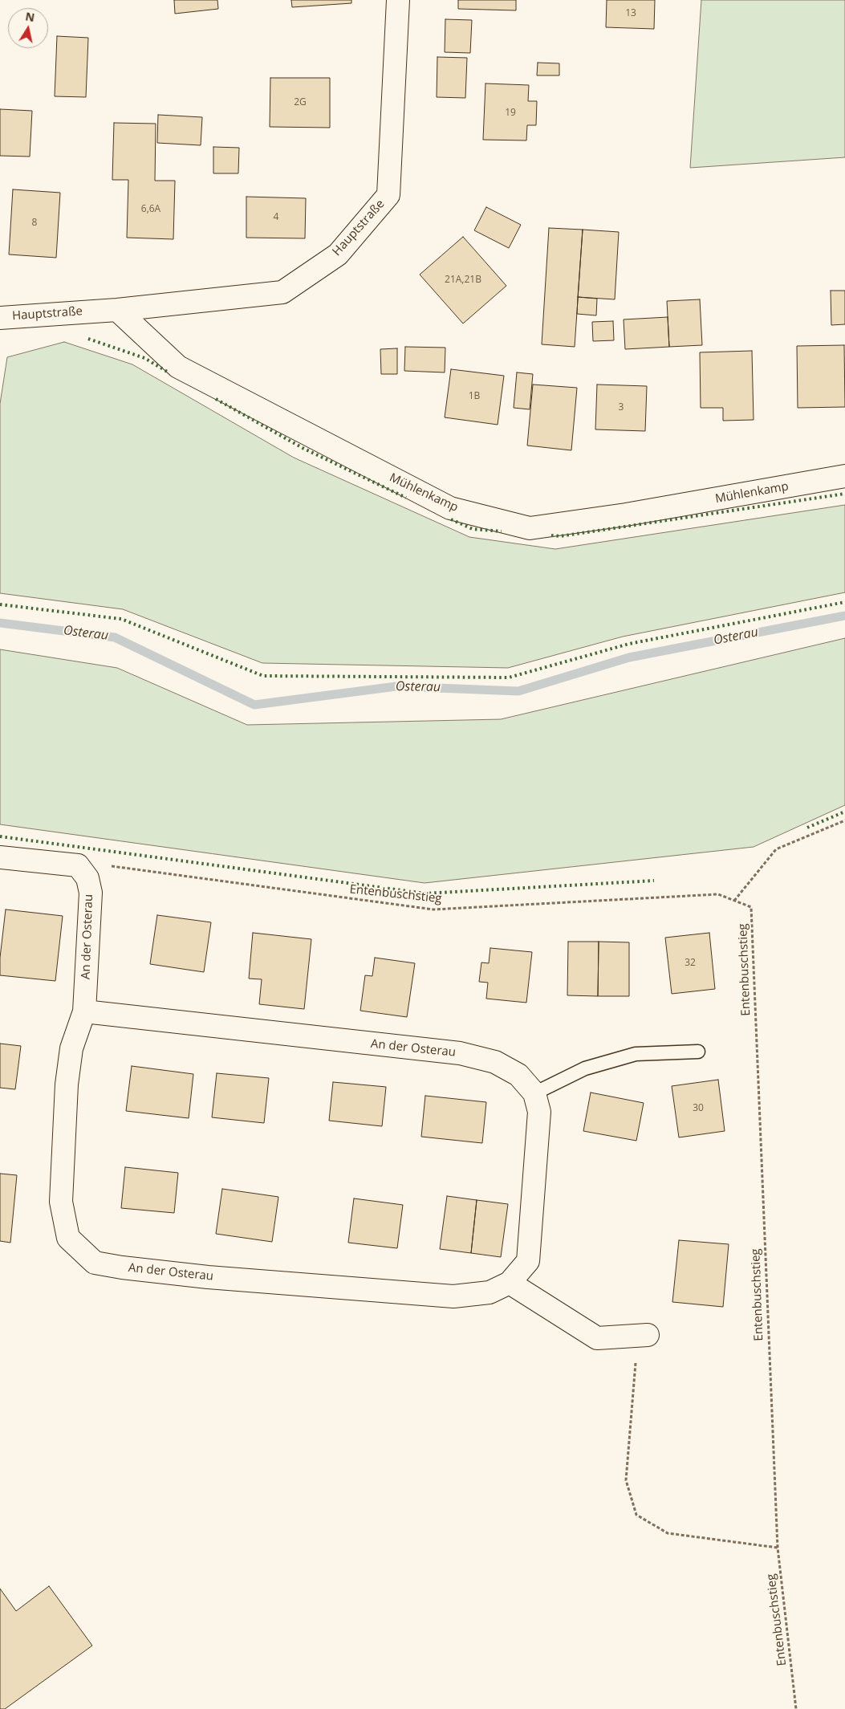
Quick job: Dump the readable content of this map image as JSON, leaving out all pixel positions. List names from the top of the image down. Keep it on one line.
{"streets":{"street":["Hauptstraße","Mühlenkamp","An der Osterau"],"path":["Entenbuschstieg"]},"crossings":[["Hauptstraße","Mühlenkamp"],["Entenbuschstieg","An der Osterau"]],"water":["Osterau"],"house_numbers":["13","2G","19","6,6A","4","8","21A,21B","1B","3","32","30"],"north":"top"}
